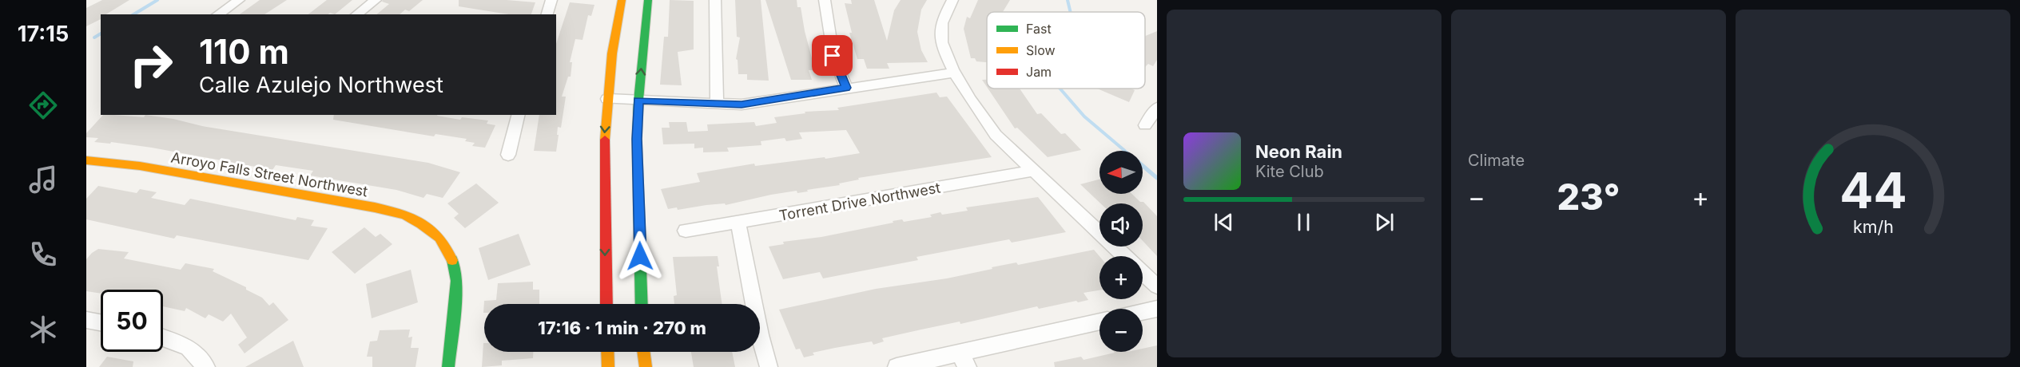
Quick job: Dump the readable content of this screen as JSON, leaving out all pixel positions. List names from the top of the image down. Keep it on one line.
{"streets":{"main road":["Arroyo Falls Street Northwest"],"street":["Torrent Drive Northwest"]},"legend":["Fast","Slow","Jam"],"north":"left","page":{"tabs":"17:15","tile":"Climate","turn":["110 m","Calle Azulejo Northwest"],"song":["Neon Rain","Kite Club"],"map_buttons":["+","−"],"heat":["−","23°","+"],"limit":"50","trip":"17:16 · 1 min · 270 m","gauge":["44","km/h"]}}
